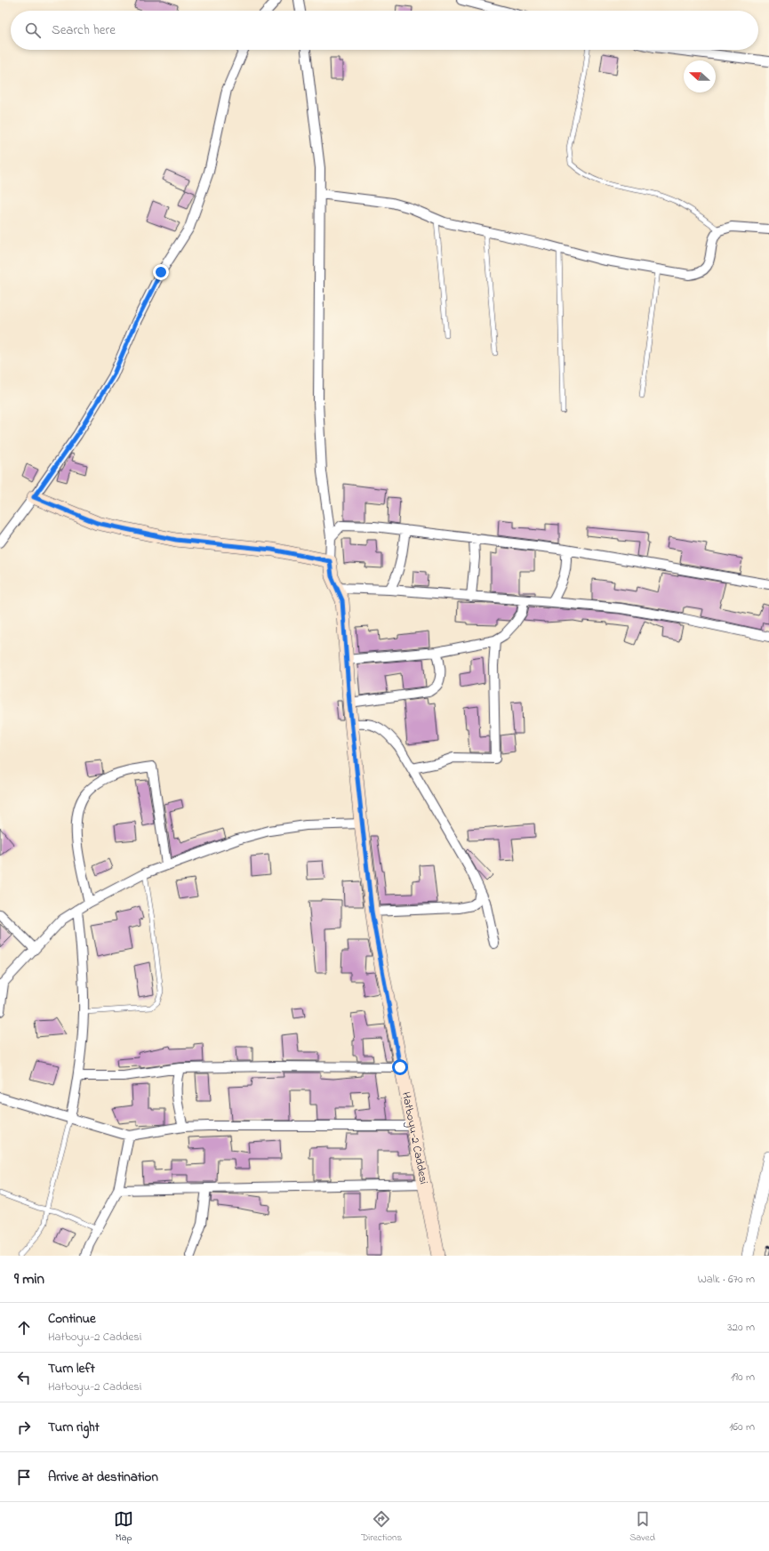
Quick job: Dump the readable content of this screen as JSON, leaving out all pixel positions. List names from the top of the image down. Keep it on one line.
{"streets":{"main road":["Hatboyu-2 Caddesi"]},"north":"left","page":{"search":"Search here","heading":["9 min","Walk · 670 m"],"list":[["Continue","Hatboyu-2 Caddesi","320 m"],["Turn left","Hatboyu-2 Caddesi","190 m"],["Turn right","160 m"],"Arrive at destination"],"nav":["Map","Directions","Saved"]}}
